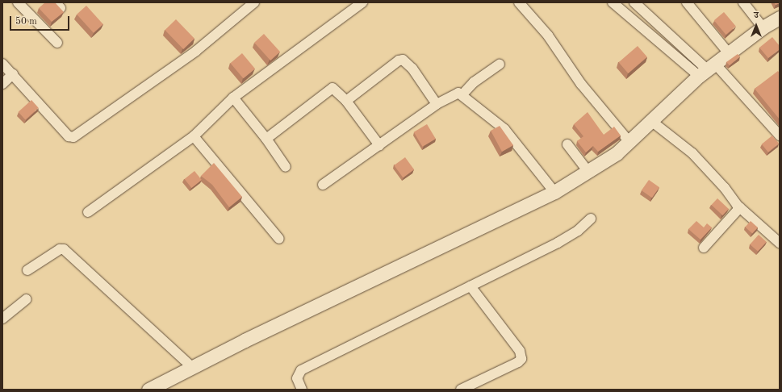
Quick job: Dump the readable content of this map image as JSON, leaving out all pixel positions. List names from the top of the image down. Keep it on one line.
{"scale_bar":"50 m","north":"top"}
